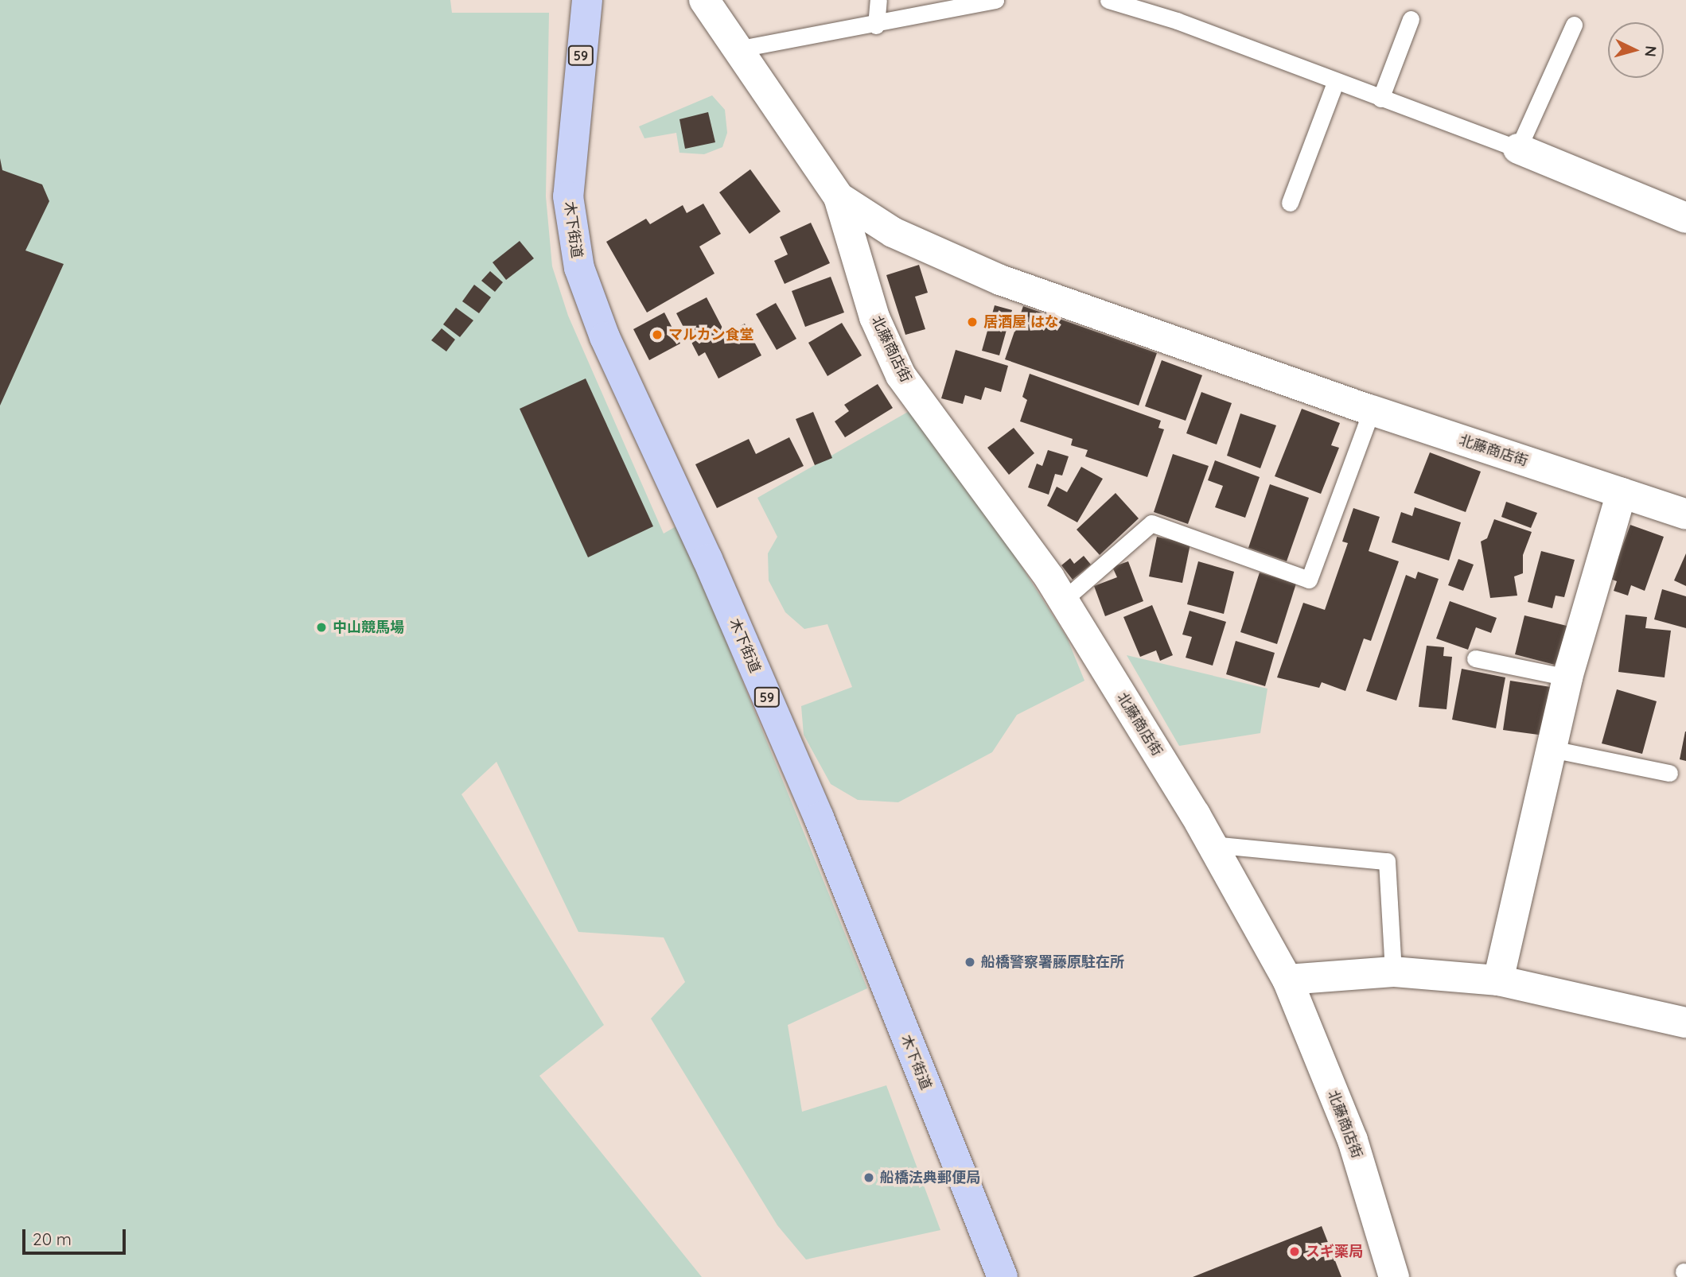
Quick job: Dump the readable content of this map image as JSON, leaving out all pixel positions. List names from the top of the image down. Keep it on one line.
{"streets":{"main road":["59","木下街道"],"street":["北藤商店街"]},"places":["居酒屋 はな","マルカン食堂","中山競馬場","船橋警察署藤原駐在所","船橋法典郵便局","スギ薬局"],"scale_bar":"20 m","north":"right"}
